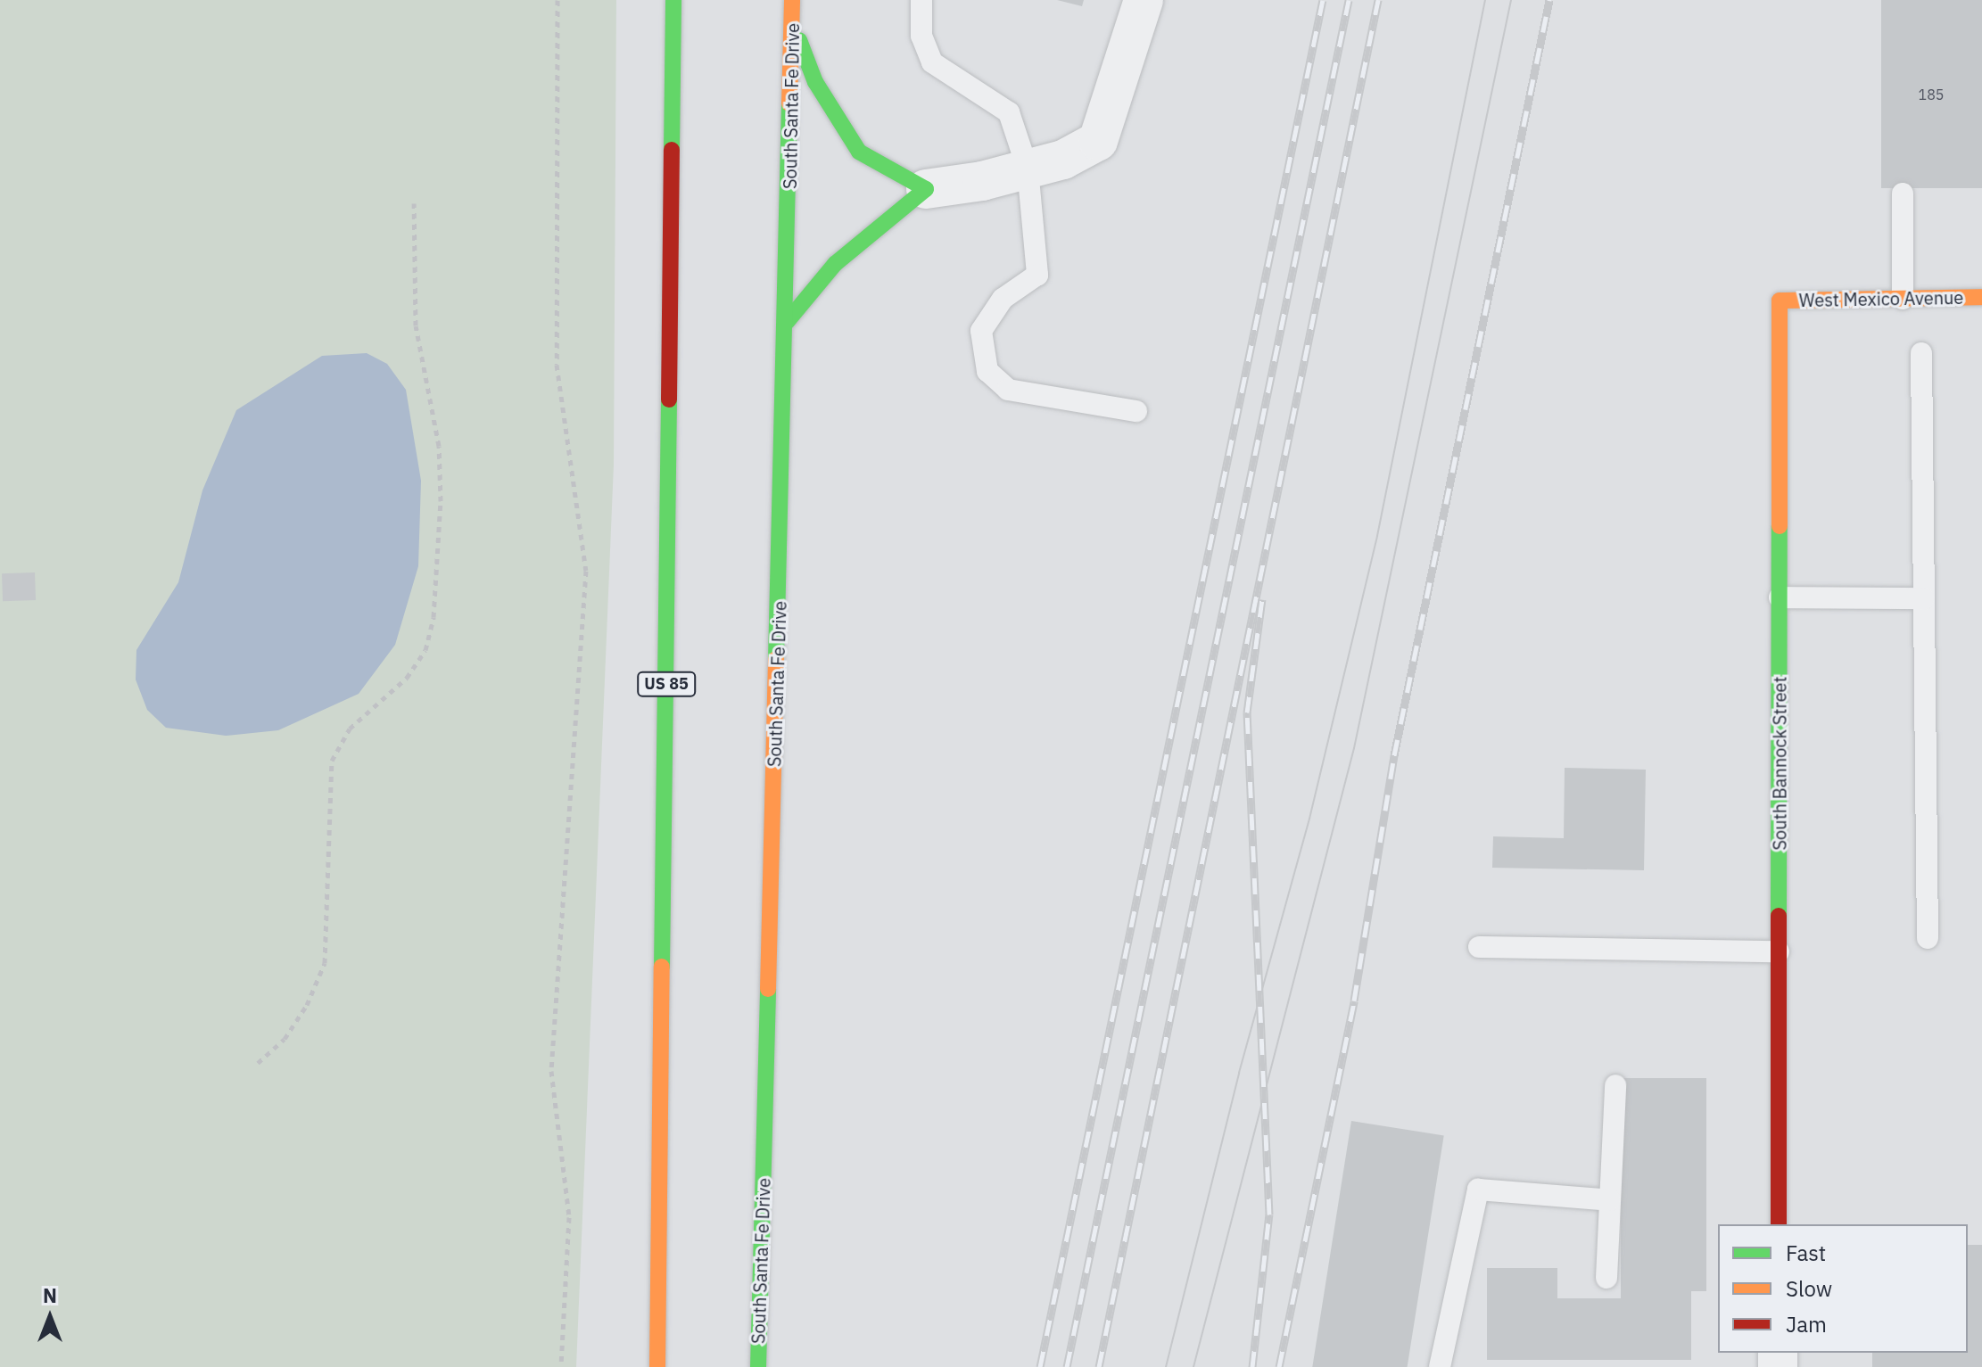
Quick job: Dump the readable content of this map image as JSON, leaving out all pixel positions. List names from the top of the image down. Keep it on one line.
{"streets":{"main road":["South Santa Fe Drive","West Mexico Avenue","US 85","South Bannock Street"]},"crossings":[["West Mexico Avenue","South Bannock Street"]],"house_numbers":["185"],"legend":["Fast","Slow","Jam"],"north":"top"}
